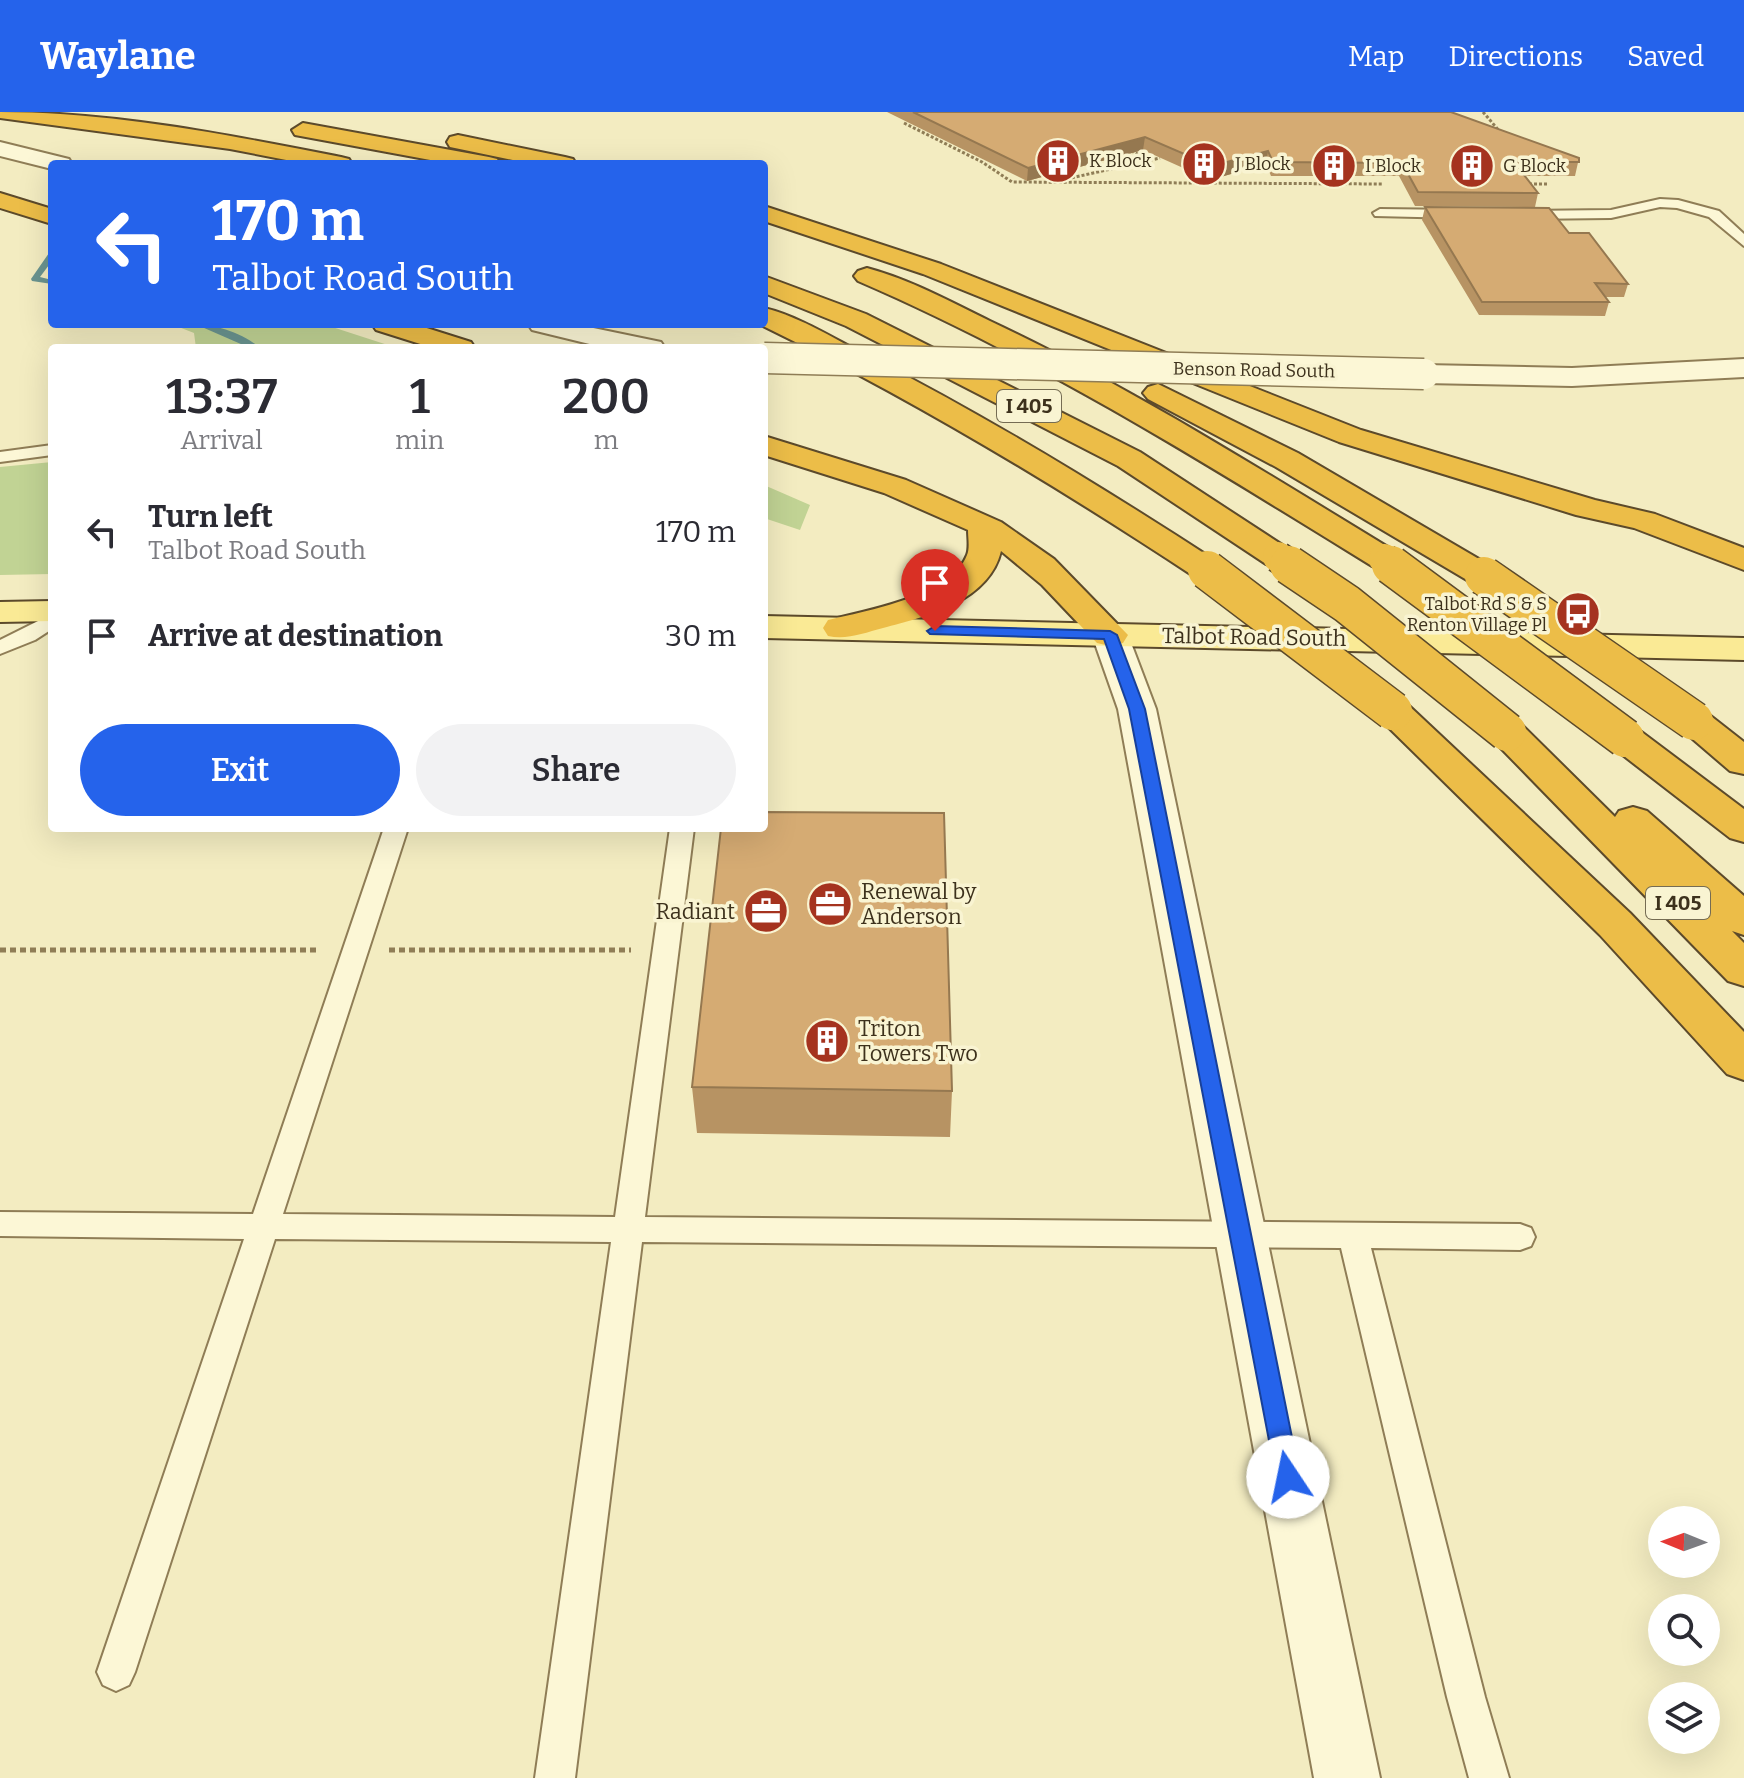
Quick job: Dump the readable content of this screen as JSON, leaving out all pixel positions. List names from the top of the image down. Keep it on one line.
{"streets":{"highway":["I 405"],"main road":["Talbot Road South"],"street":["Benson Road South"]},"places":{"building":["K Block","J Block","I Block","G Block","Triton Towers Two"],"bus stop":["Talbot Rd S & S Renton Village Pl"],"office":["Renewal by Anderson","Radiant"]},"north":"left","page":{"header":"Waylane","nav":["Map","Directions","Saved"],"turn":["170 m","Talbot Road South"],"eta":["13:37","Arrival","1","min","200","m"],"list":[{"name":"Turn left","note":"Talbot Road South","value":"170 m"},{"name":"Arrive at destination","value":"30 m"}],"buttons":["Exit","Share"]}}
